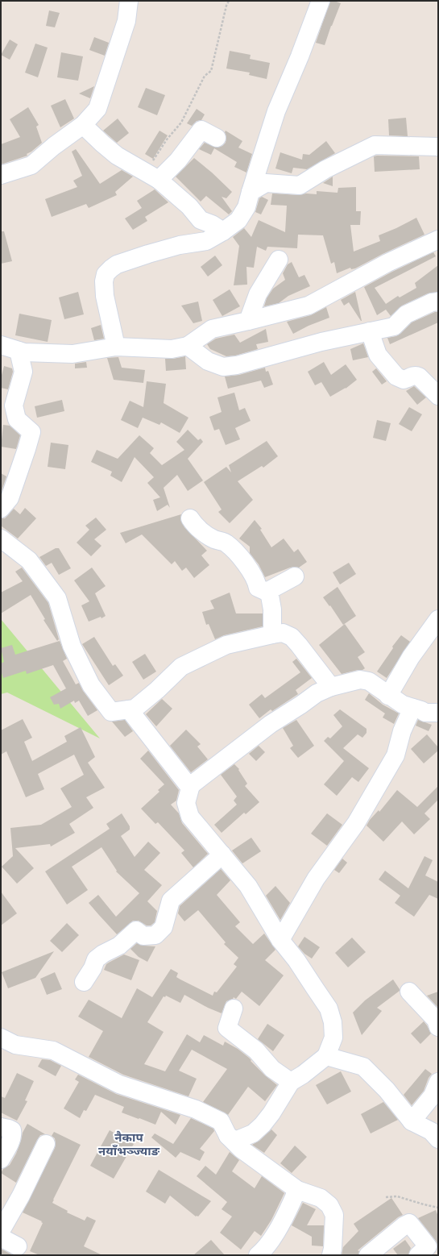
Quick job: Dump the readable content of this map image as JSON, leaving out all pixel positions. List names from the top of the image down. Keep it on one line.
{"districts":["नैकाप नयाँभञ्ज्याङ"]}
